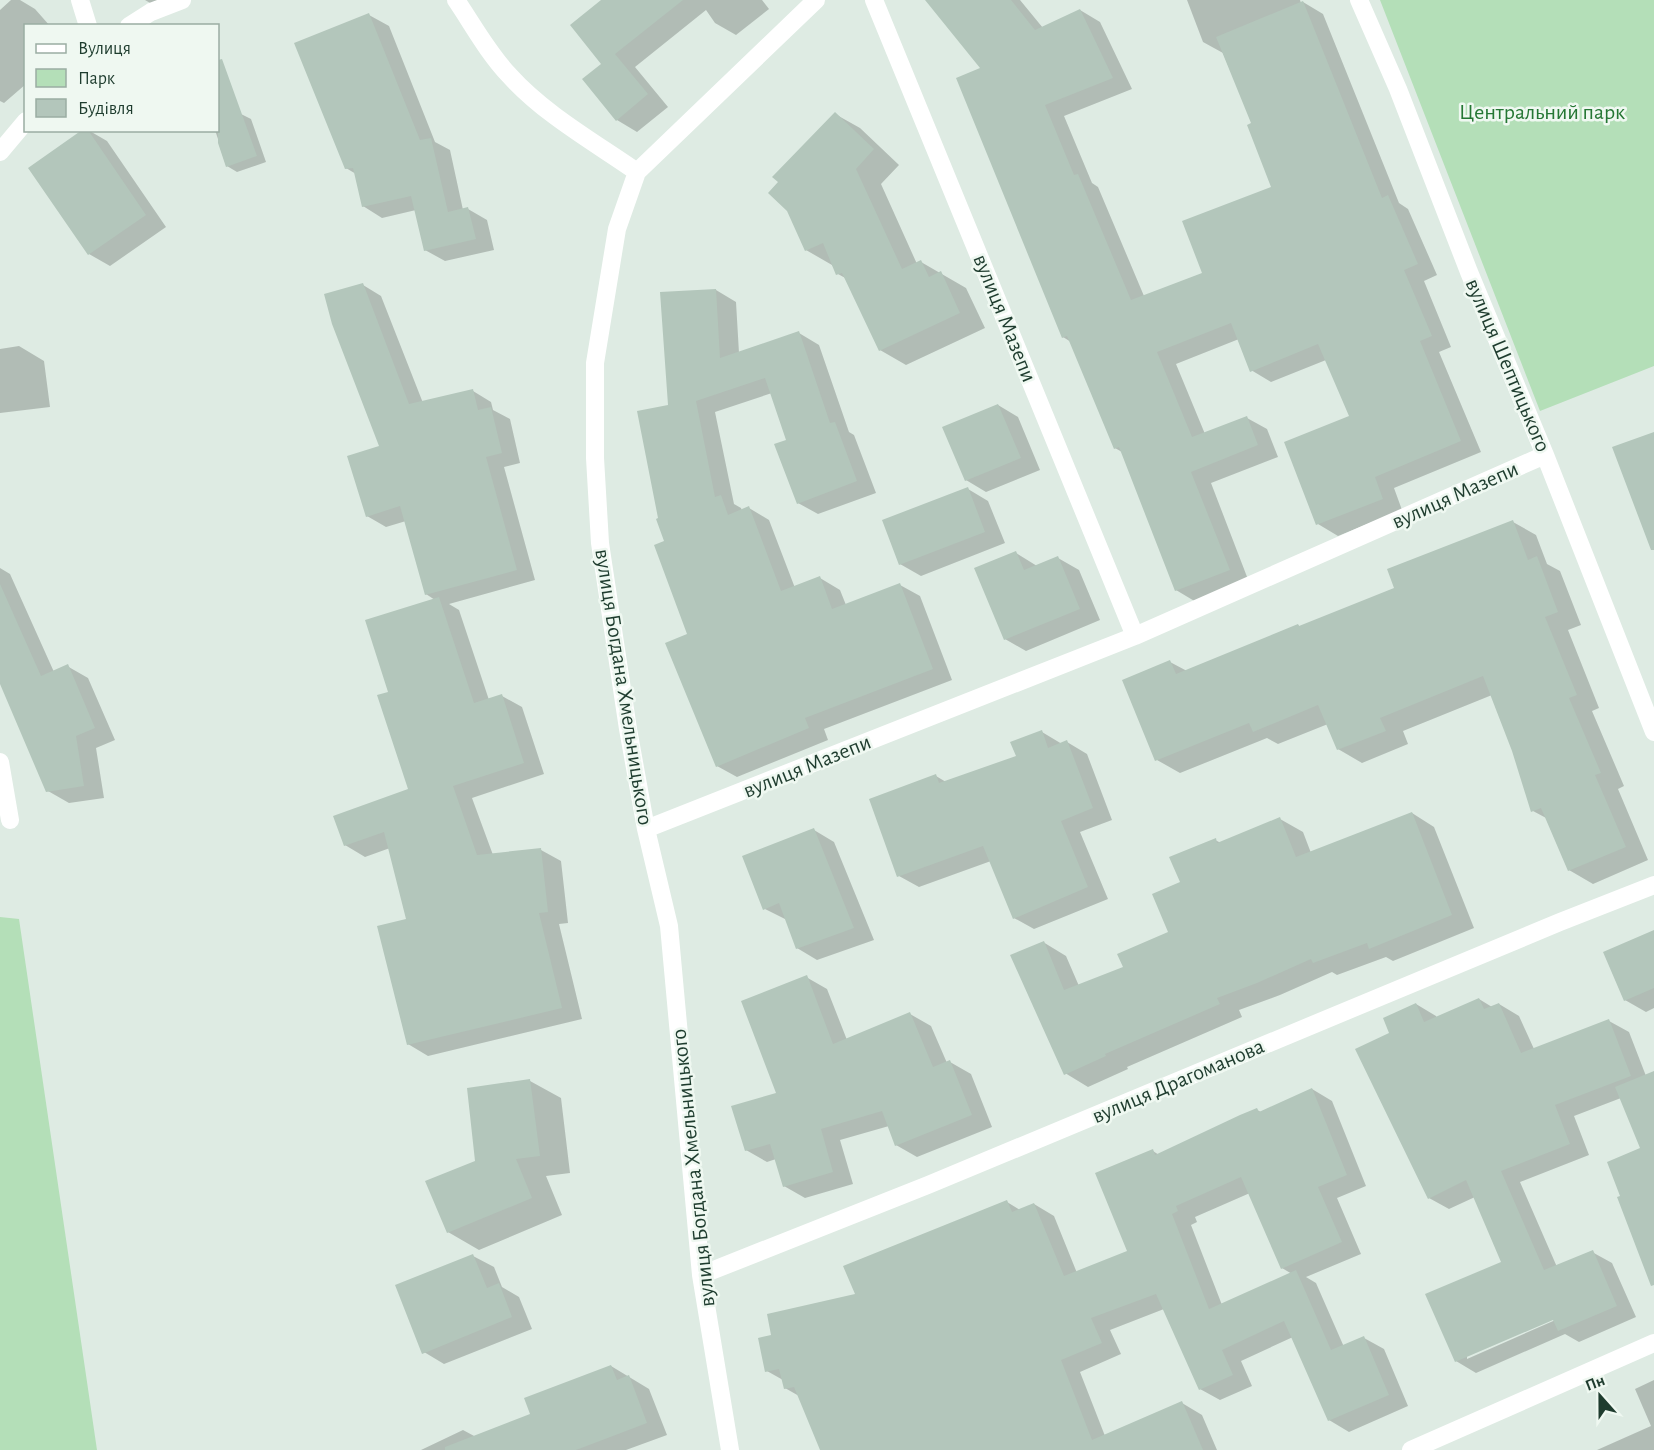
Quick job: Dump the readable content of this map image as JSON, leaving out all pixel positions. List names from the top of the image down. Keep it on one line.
{"streets":{"street":["вулиця Мазепи","вулиця Шептицького","вулиця Богдана Хмельницького","вулиця Драгоманова"]},"crossings":[["вулиця Мазепи","вулиця Шептицького"],["вулиця Мазепи","вулиця Богдана Хмельницького"],["вулиця Богдана Хмельницького","вулиця Драгоманова"]],"parks":["Центральний парк"],"legend":["Вулиця","Парк","Будівля"],"north":"top"}
